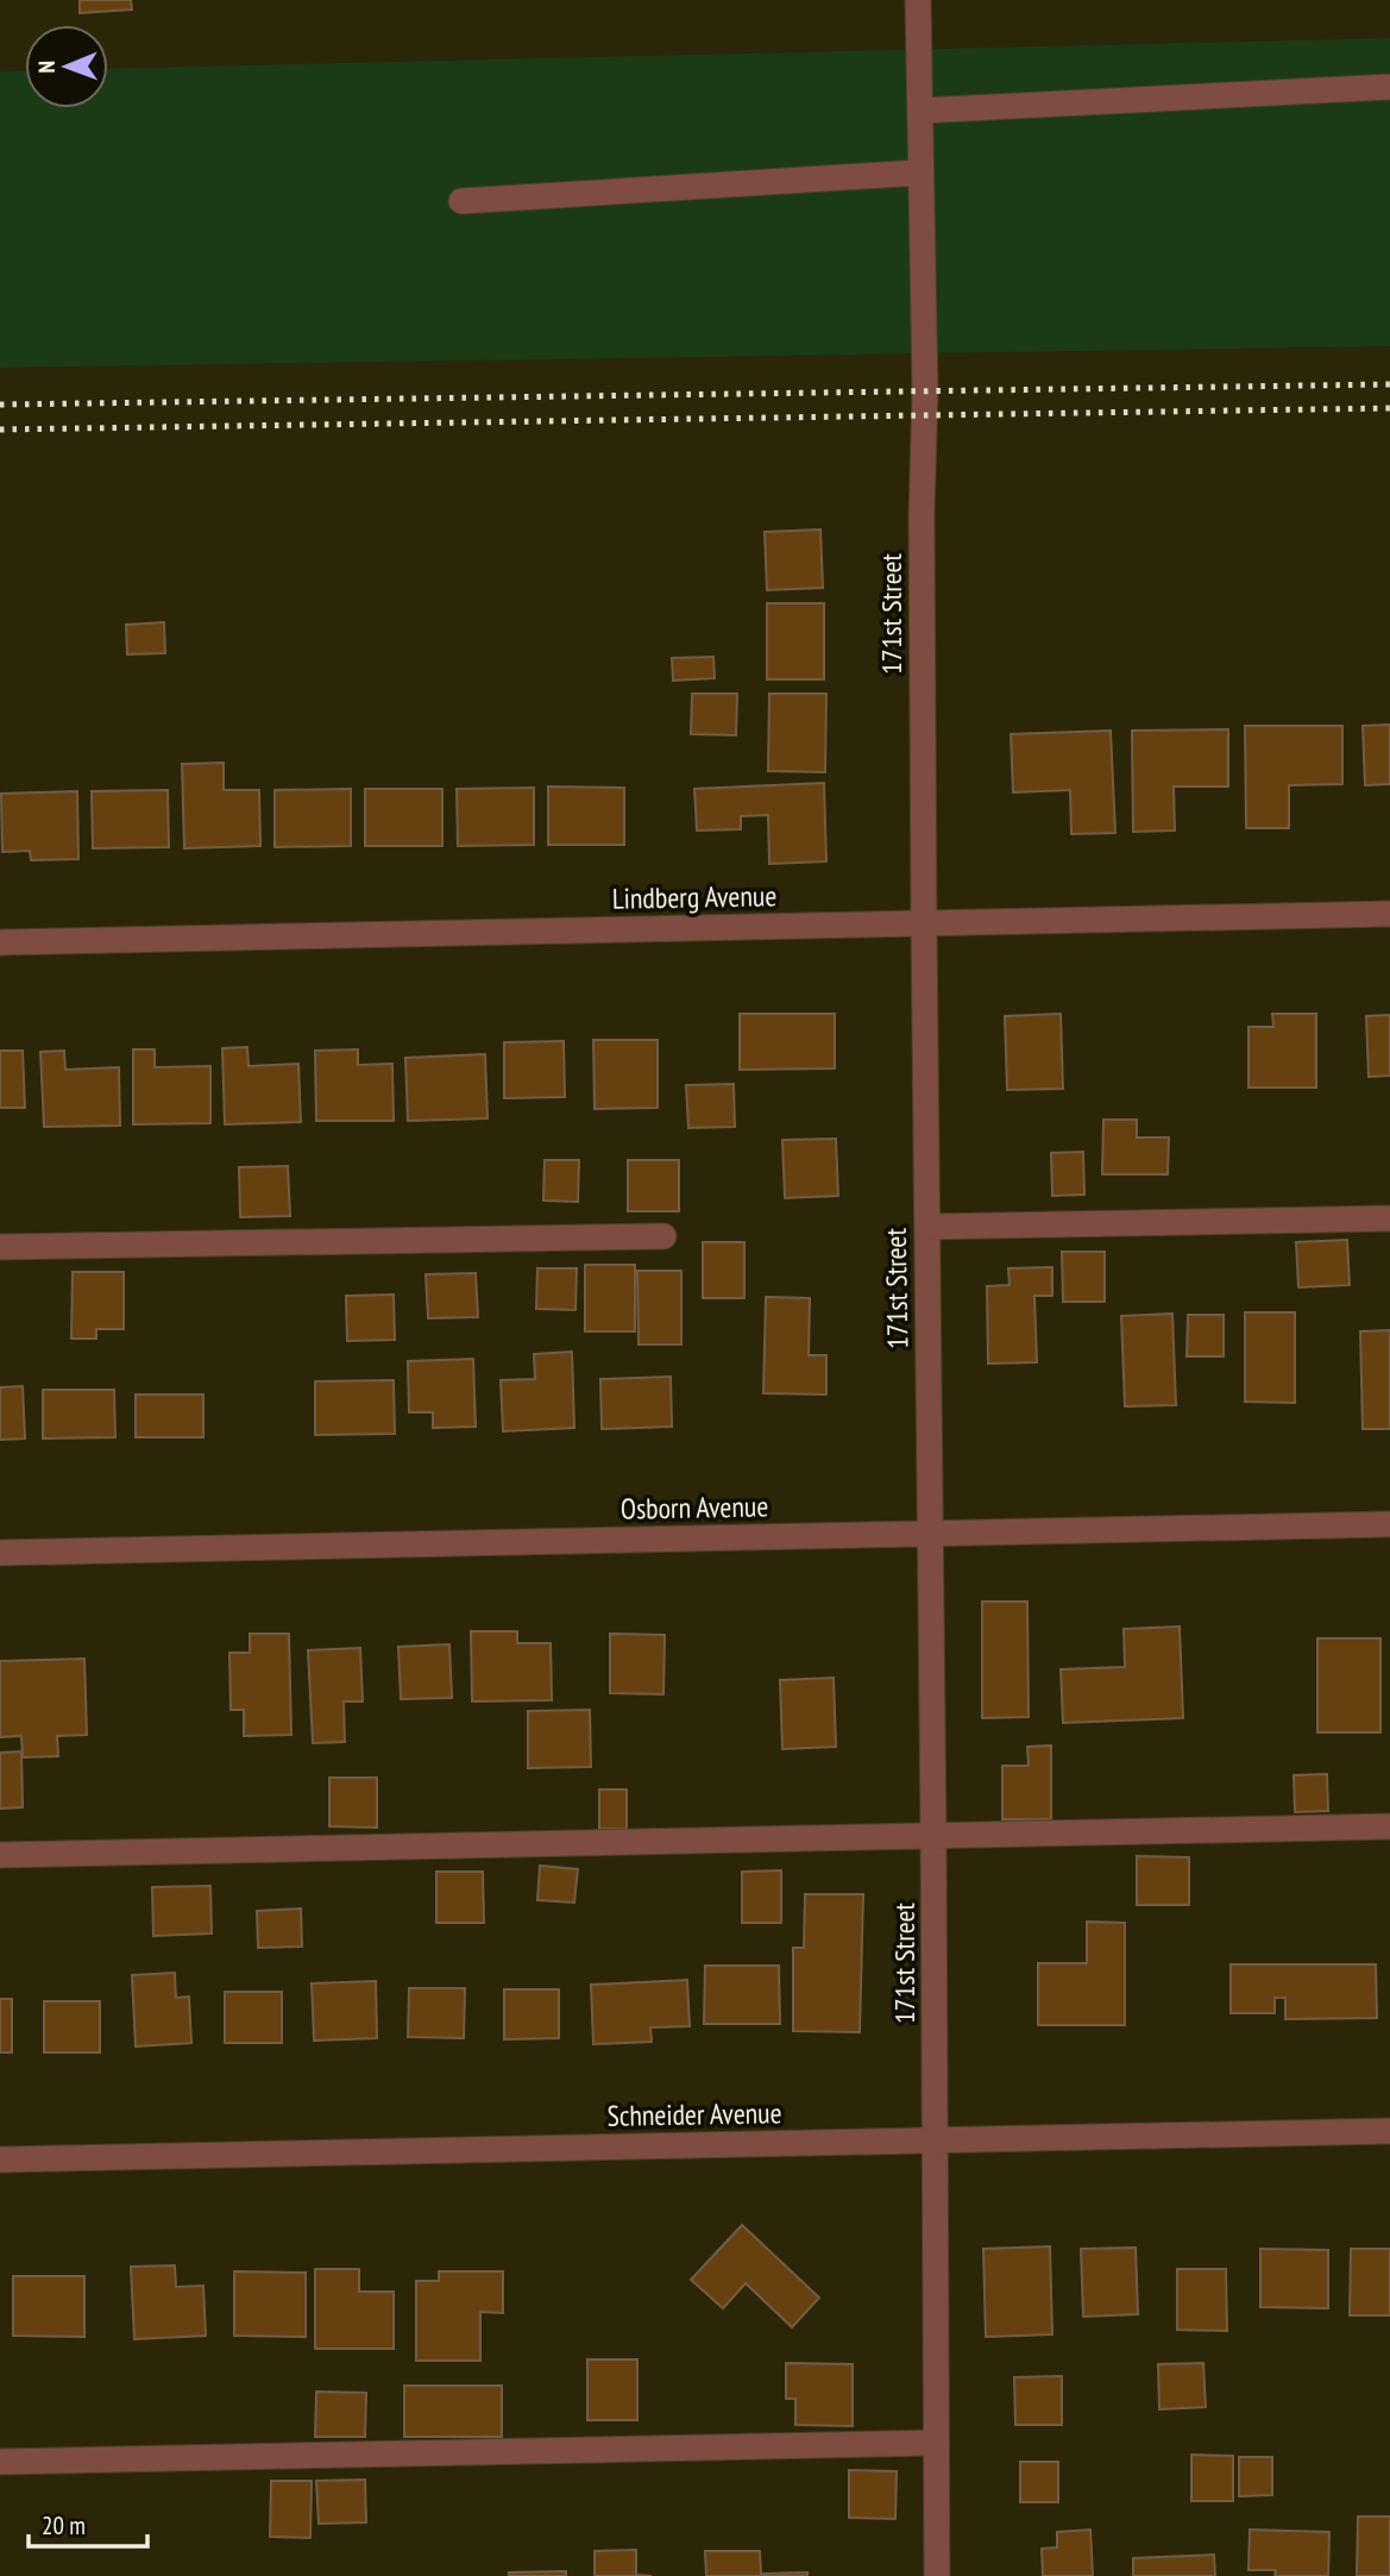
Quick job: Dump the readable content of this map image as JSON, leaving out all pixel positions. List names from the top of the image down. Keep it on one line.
{"streets":{"street":["171st Street","Lindberg Avenue","Osborn Avenue","Schneider Avenue"]},"crossings":[["171st Street","Lindberg Avenue"],["171st Street","Osborn Avenue"],["171st Street","Schneider Avenue"]],"scale_bar":"20 m","north":"left"}
